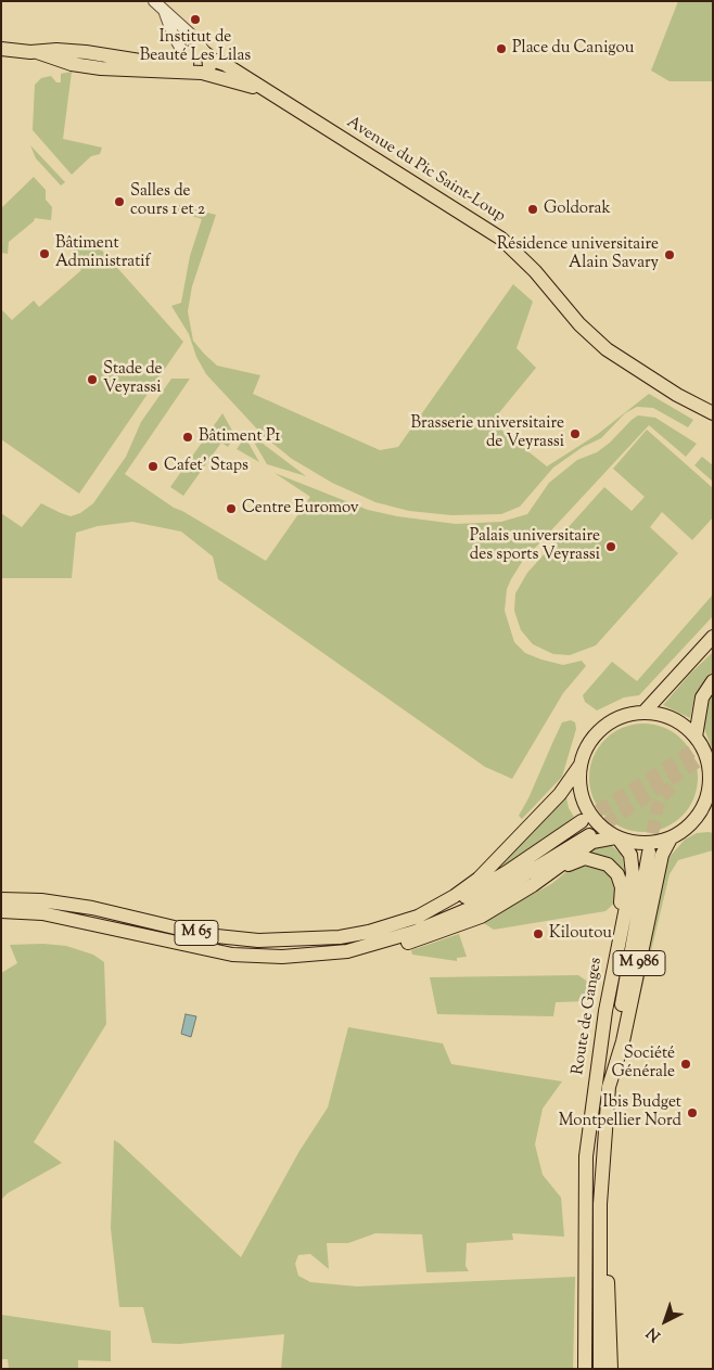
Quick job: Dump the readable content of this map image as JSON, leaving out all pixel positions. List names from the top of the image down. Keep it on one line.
{"streets":{"main road":["Avenue du Pic Saint-Loup","M 65","M 986","Route de Ganges"]},"crossings":[["M 65","Route de Ganges"],["M 986","Route de Ganges"]],"places":["Institut de Beauté Les Lilas","Place du Canigou","Salles de cours 1 et 2","Goldorak","Bâtiment Administratif","Résidence universitaire Alain Savary","Stade de Veyrassi","Brasserie universitaire de Veyrassi","Bâtiment P1","Cafet' Staps","Centre Euromov","Palais universitaire des sports Veyrassi","Kiloutou","Société Générale","Ibis Budget Montpellier Nord"],"north":"bottom left"}
